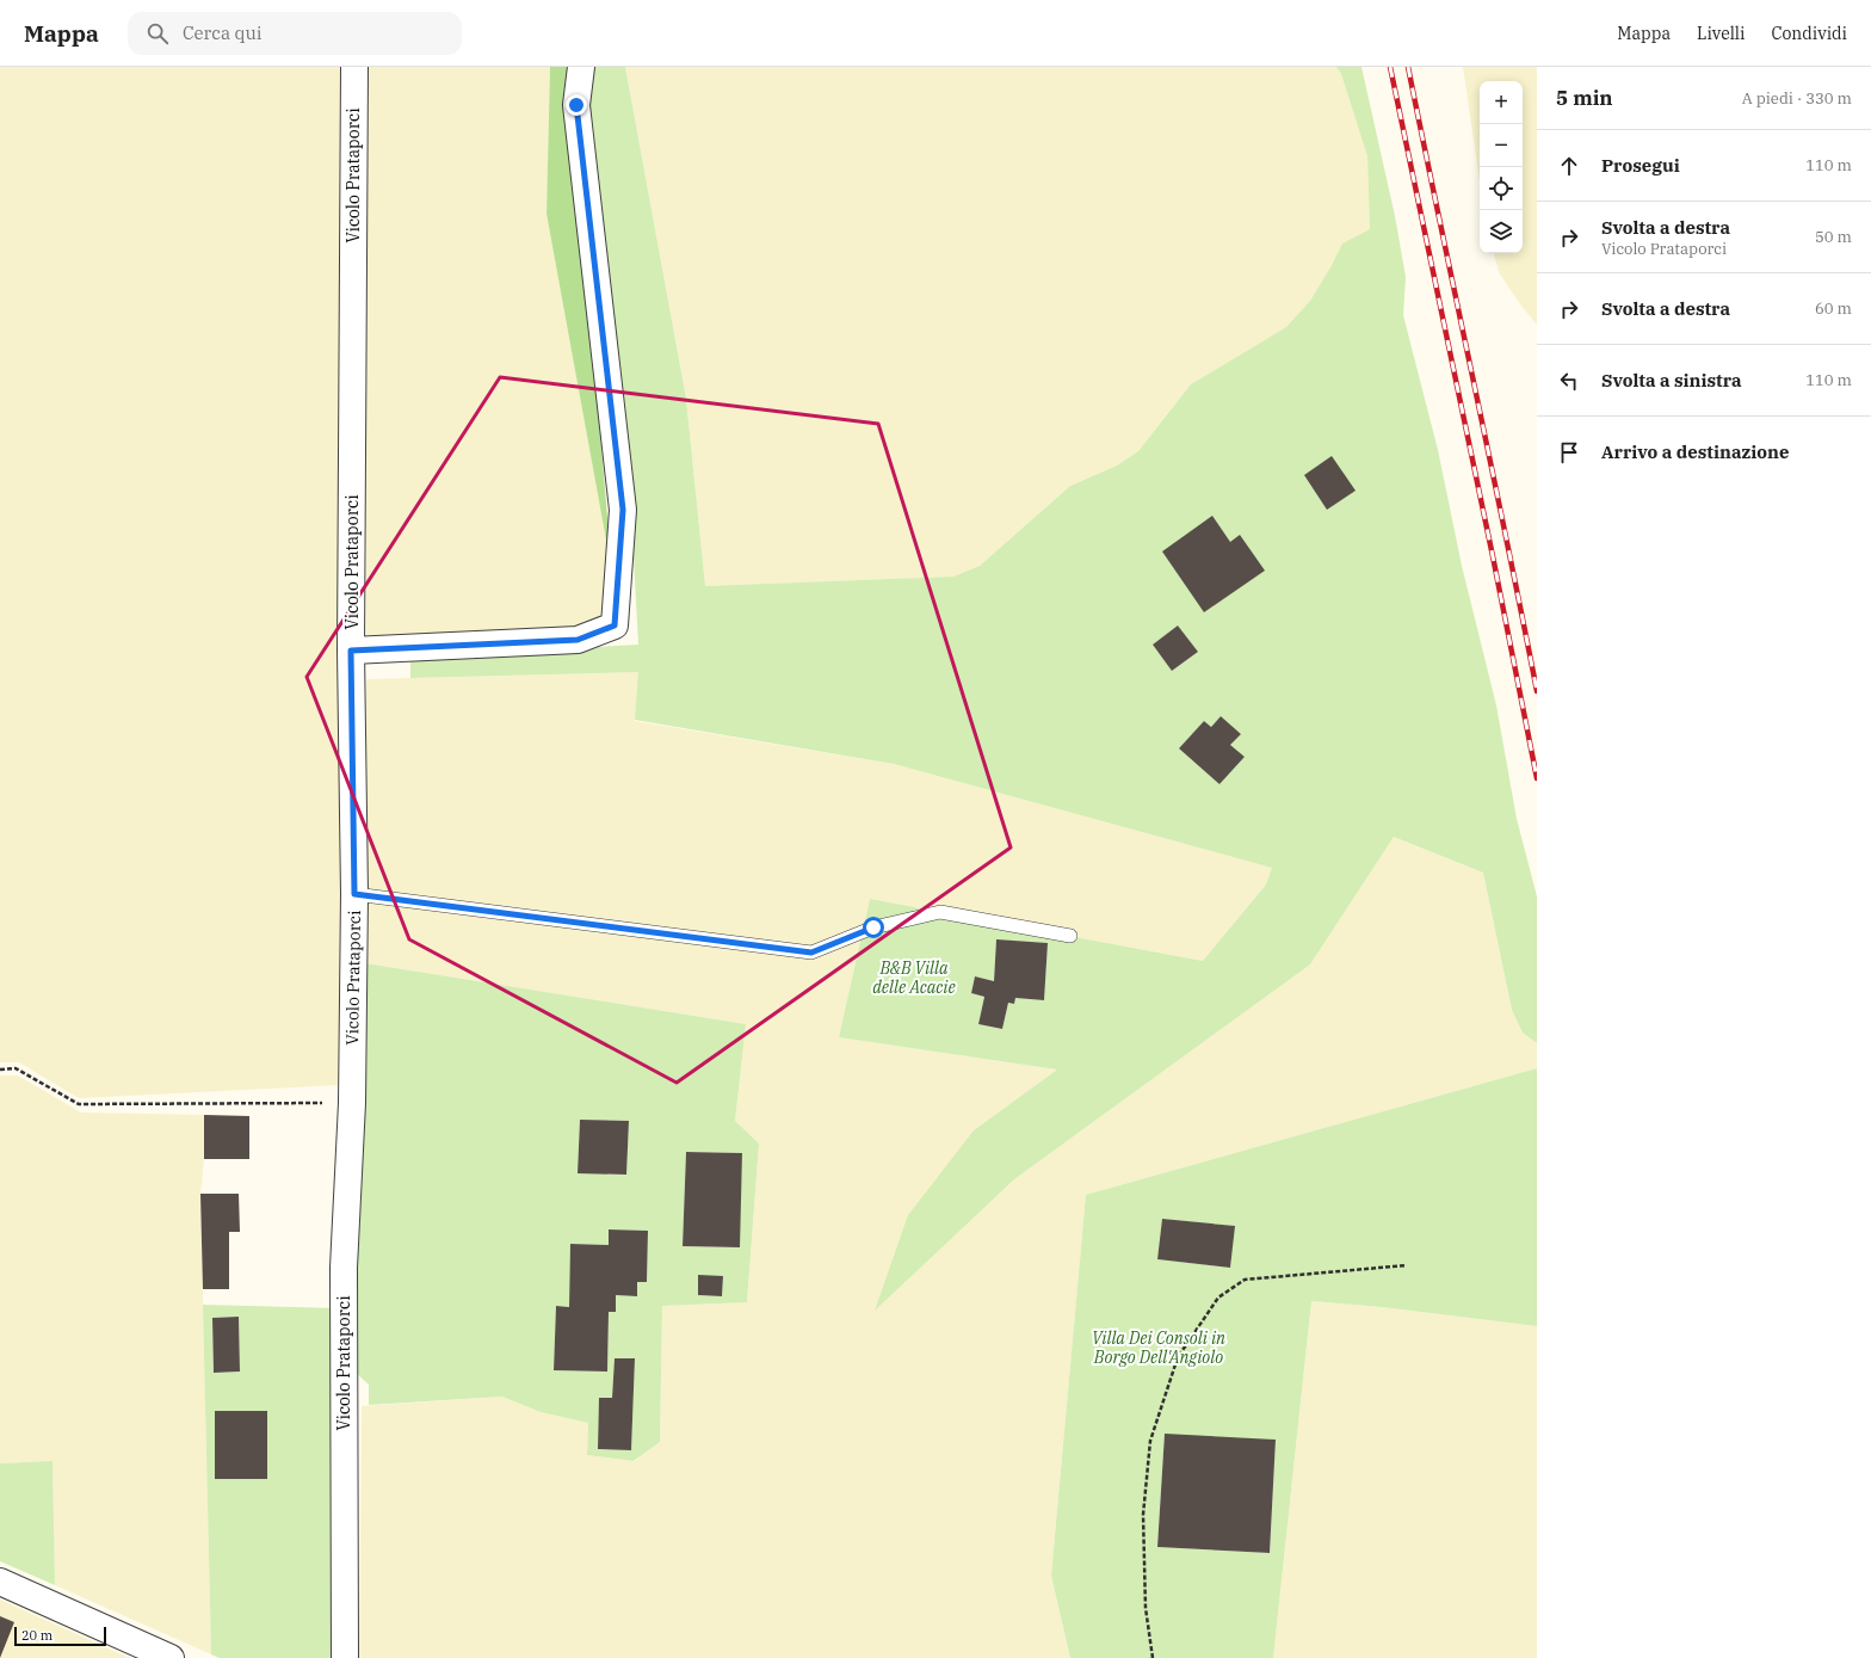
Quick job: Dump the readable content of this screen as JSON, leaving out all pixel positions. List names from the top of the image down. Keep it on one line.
{"streets":{"street":["Vicolo Prataporci"]},"parks":["B&B Villa delle Acacie","Villa Dei Consoli in Borgo Dell'Angiolo"],"scale_bar":"20 m","page":{"header":"Mappa","search":"Cerca qui","nav":["Mappa","Livelli","Condividi"],"heading":["5 min","A piedi · 330 m"],"map_buttons":["+","−"],"list":[["Prosegui","110 m"],["Svolta a destra","Vicolo Prataporci","50 m"],["Svolta a destra","60 m"],["Svolta a sinistra","110 m"],"Arrivo a destinazione"],"scale":"20 m"}}
